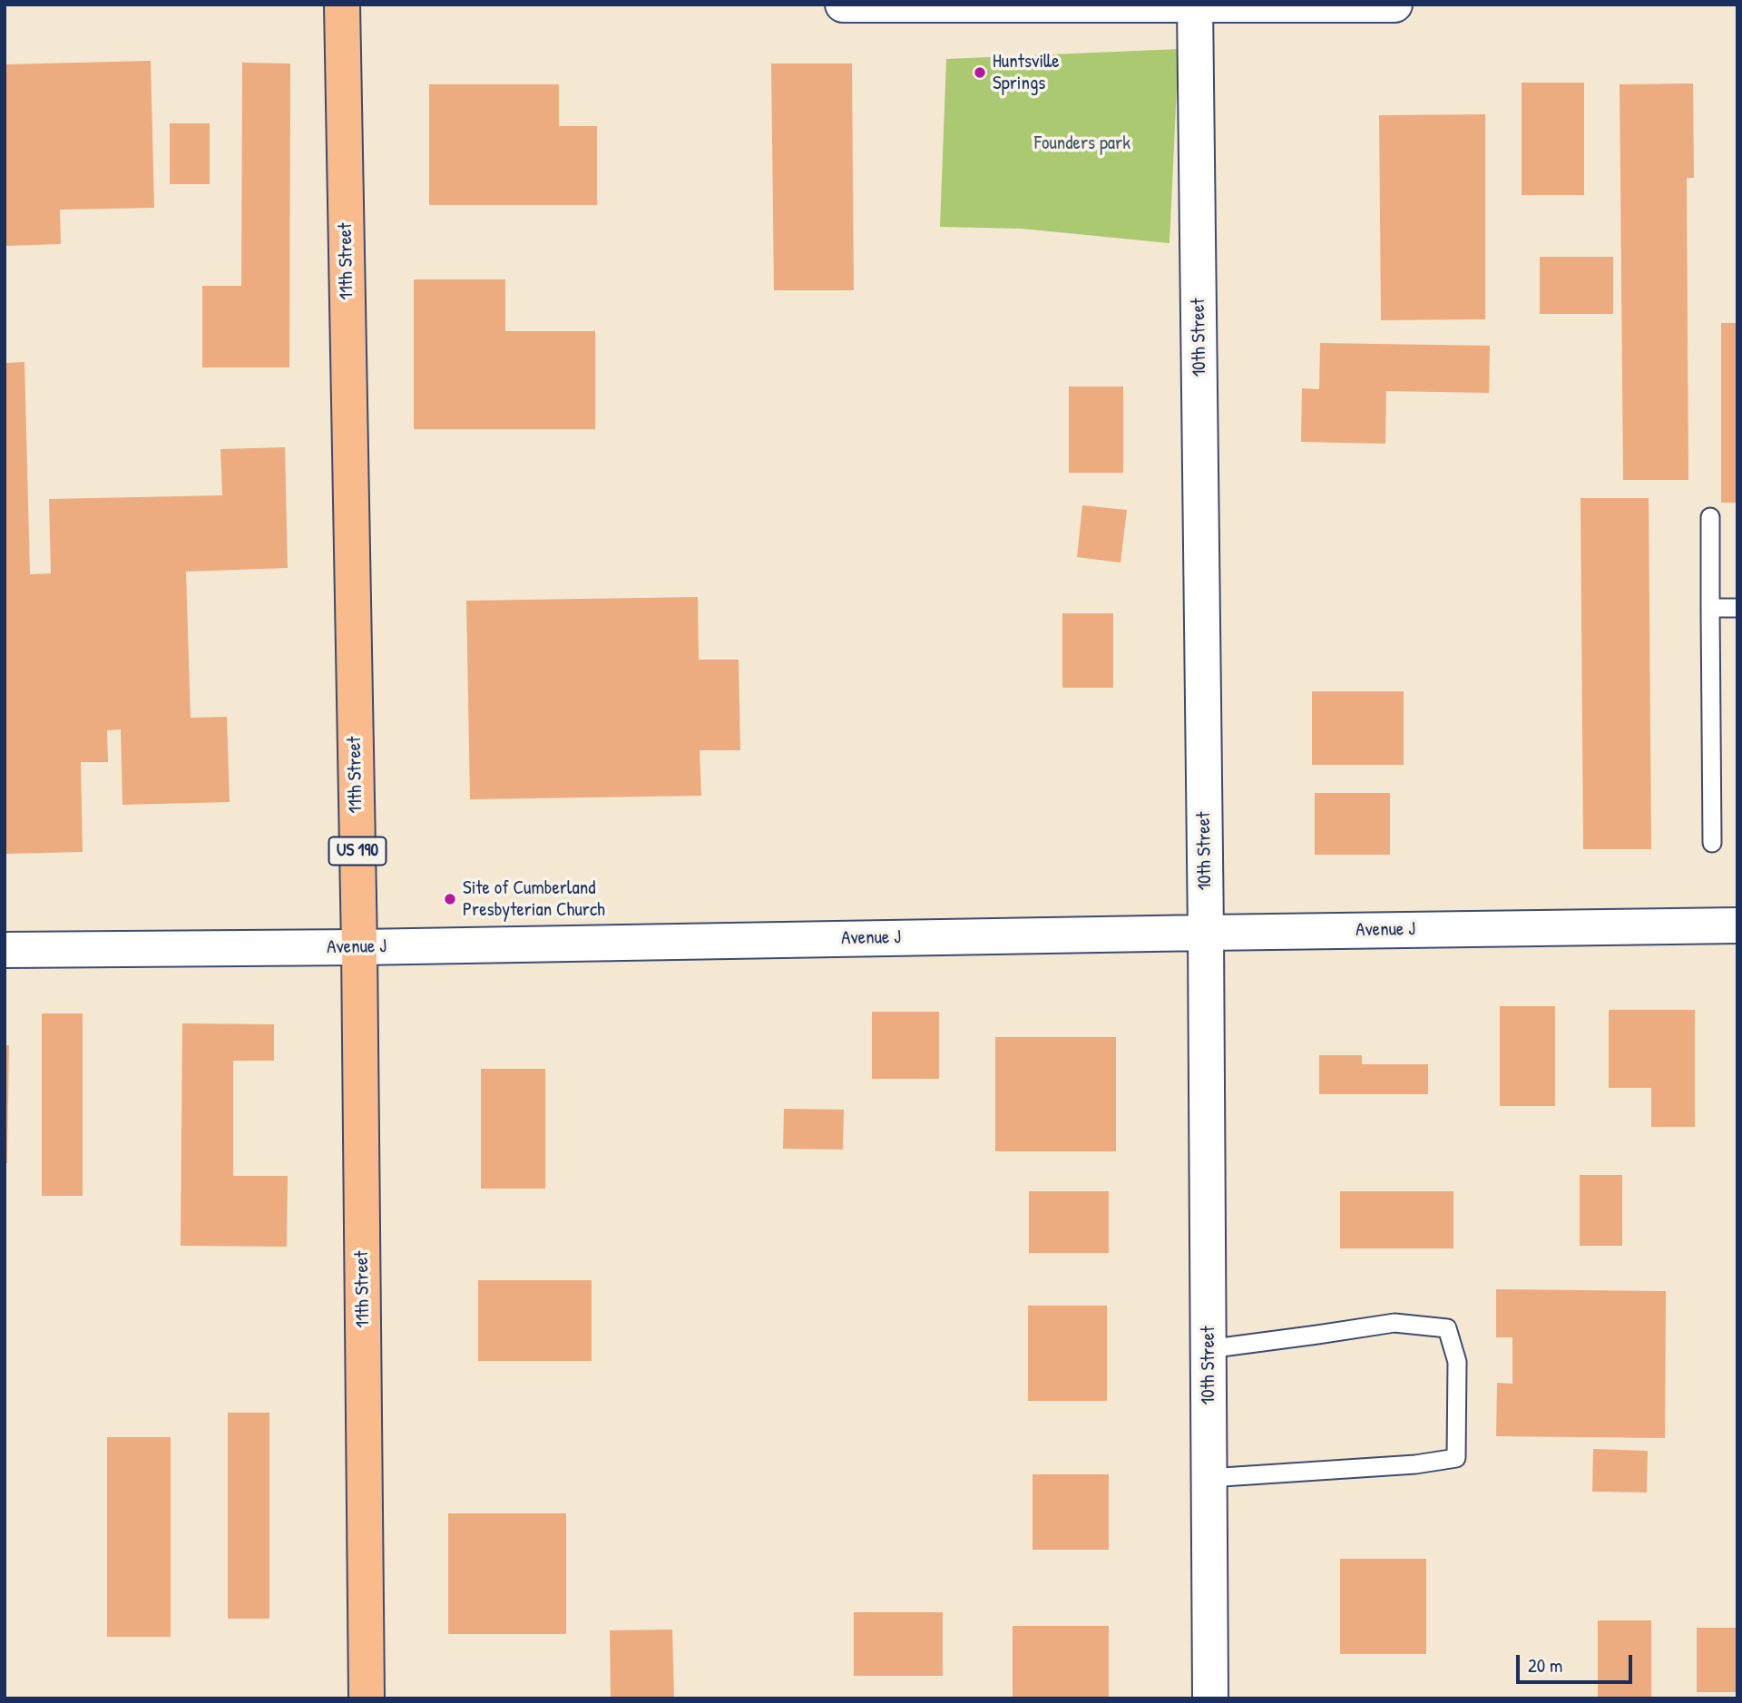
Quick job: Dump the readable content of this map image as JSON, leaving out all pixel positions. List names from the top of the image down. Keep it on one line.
{"streets":{"main road":["11th Street","US 190"],"street":["10th Street","Avenue J"]},"crossings":[["11th Street","Avenue J"],["10th Street","Avenue J"]],"parks":["Founders park"],"places":["Huntsville Springs","Site of Cumberland Presbyterian Church"],"scale_bar":"20 m"}
